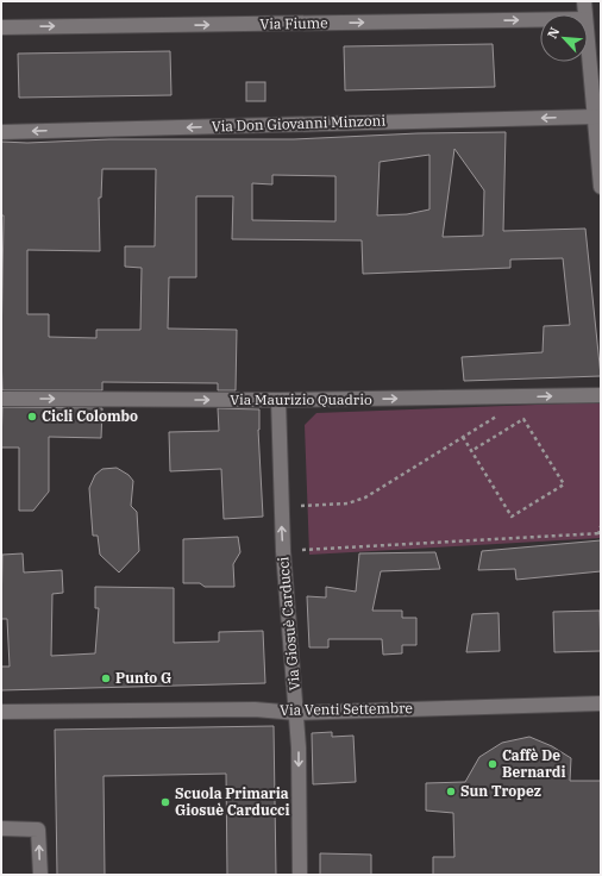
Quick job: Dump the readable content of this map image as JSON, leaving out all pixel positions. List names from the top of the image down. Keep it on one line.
{"streets":{"street":["Via Fiume","Via Don Giovanni Minzoni","Via Maurizio Quadrio","Via Giosuè Carducci","Via Venti Settembre"]},"crossings":[["Via Maurizio Quadrio","Via Giosuè Carducci"],["Via Giosuè Carducci","Via Venti Settembre"]],"one_way":["Via Fiume","Via Don Giovanni Minzoni","Via Maurizio Quadrio"],"places":["Cicli Colombo","Punto G","Caffè De Bernardi","Sun Tropez","Scuola Primaria Giosuè Carducci"],"north":"top left"}
